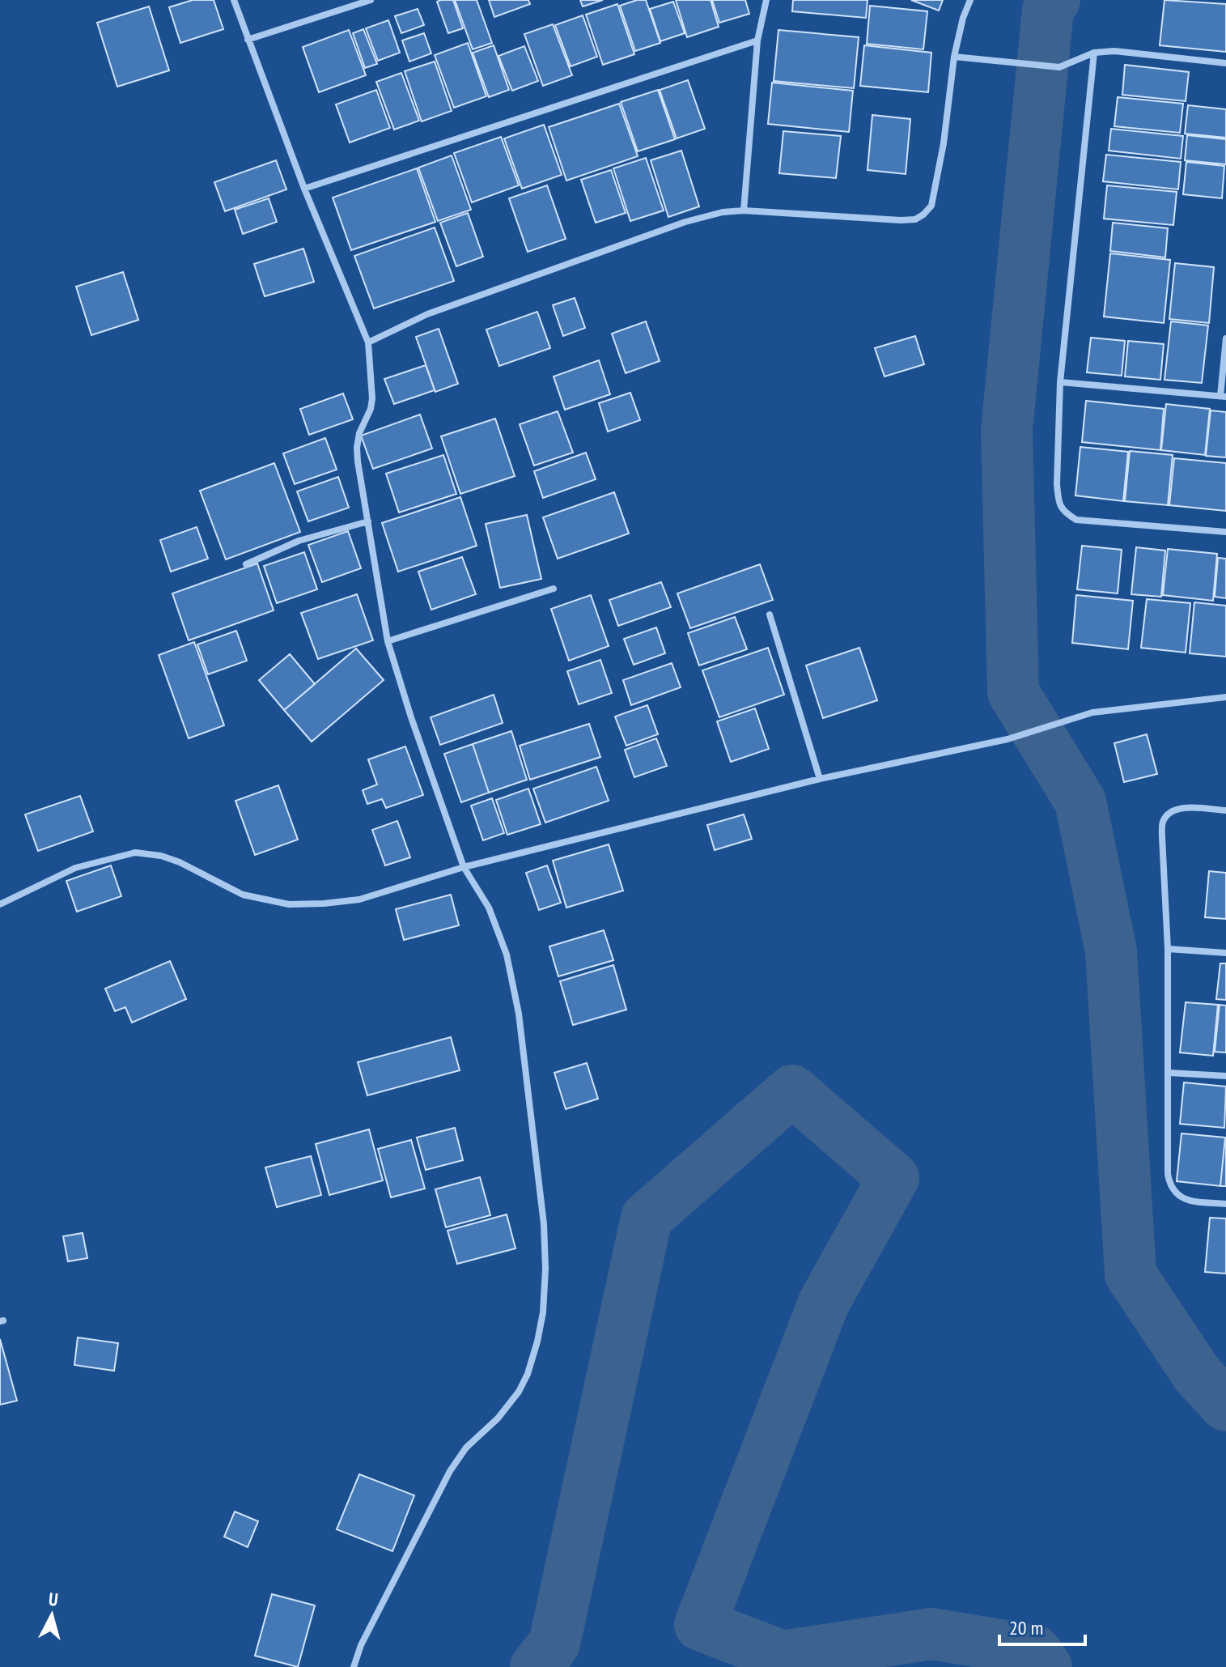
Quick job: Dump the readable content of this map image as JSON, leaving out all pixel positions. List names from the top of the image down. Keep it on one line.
{"scale_bar":"20 m","north":"top"}
